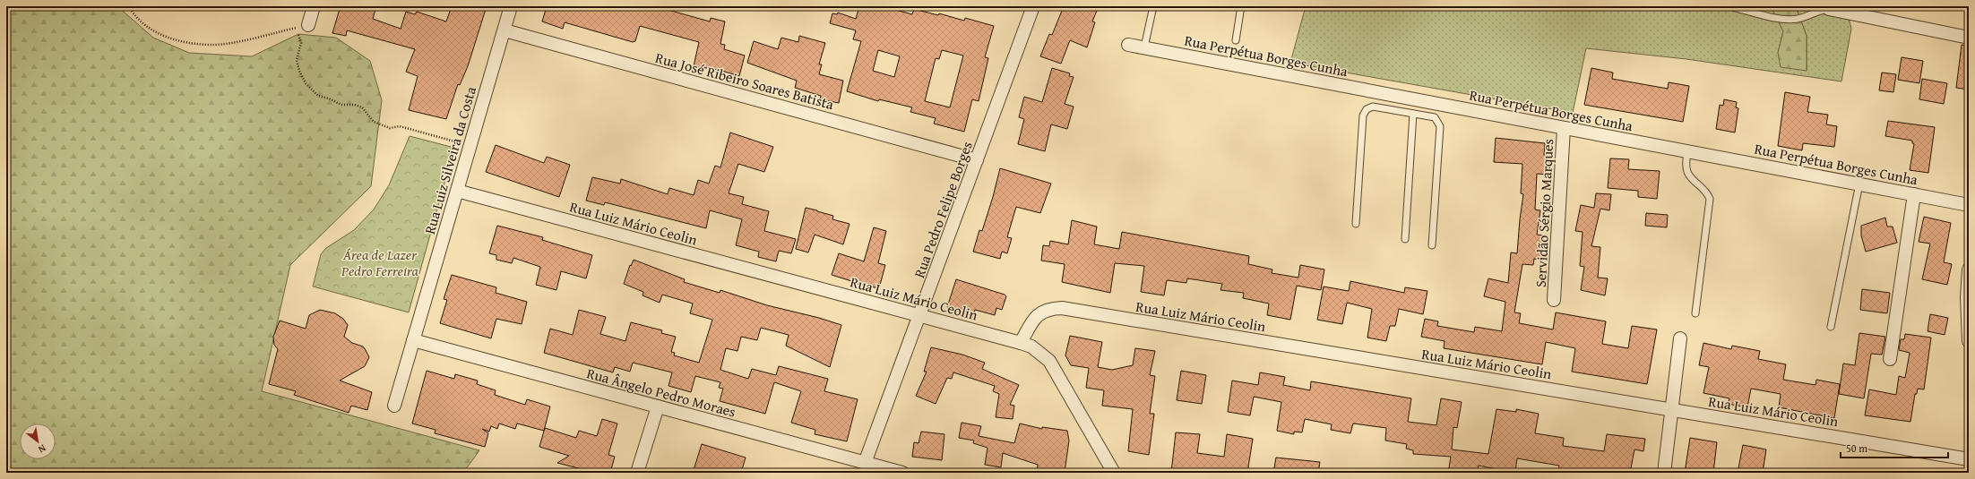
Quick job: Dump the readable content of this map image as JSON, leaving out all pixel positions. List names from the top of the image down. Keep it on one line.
{"streets":{"street":["Rua Perpétua Borges Cunha","Rua José Ribeiro Soares Batista","Rua Luiz Silveira da Costa","Rua Pedro Felipe Borges","Servidão Sérgio Marques","Rua Luiz Mário Ceolin","Rua Ângelo Pedro Moraes"]},"crossings":[["Rua Perpétua Borges Cunha","Servidão Sérgio Marques"],["Rua José Ribeiro Soares Batista","Rua Luiz Silveira da Costa"],["Rua José Ribeiro Soares Batista","Rua Pedro Felipe Borges"],["Rua Luiz Silveira da Costa","Rua Luiz Mário Ceolin"],["Rua Luiz Silveira da Costa","Rua Ângelo Pedro Moraes"],["Rua Pedro Felipe Borges","Rua Luiz Mário Ceolin"],["Rua Pedro Felipe Borges","Rua Ângelo Pedro Moraes"]],"parks":["Área de Lazer Pedro Ferreira"],"scale_bar":"50 m","north":"bottom right"}
